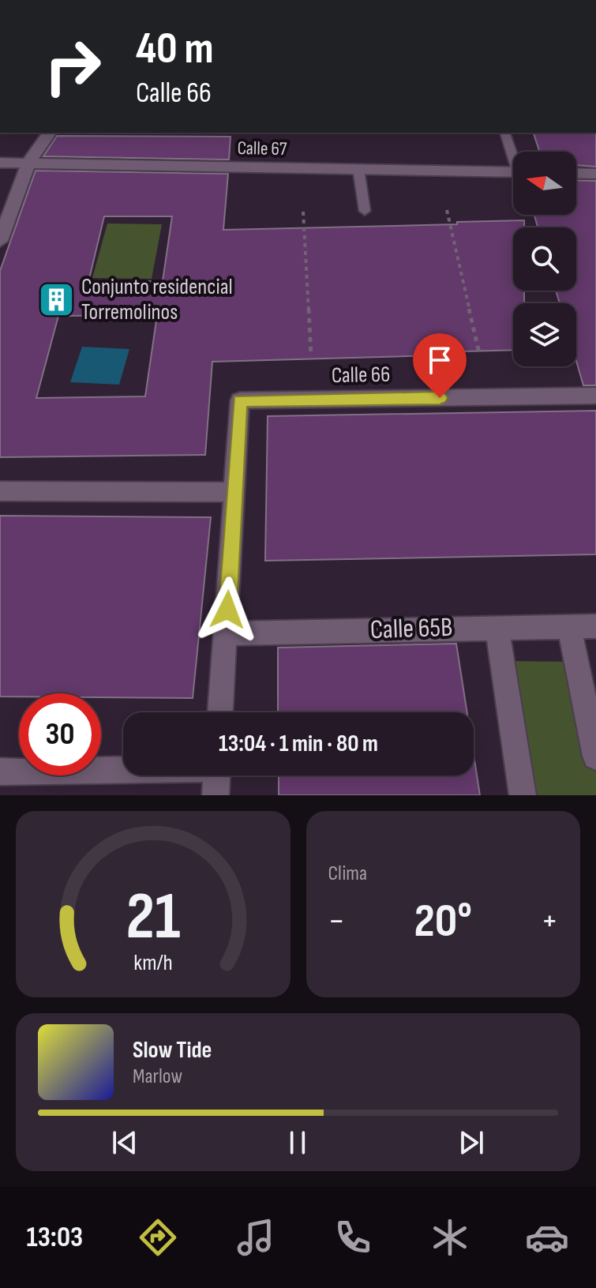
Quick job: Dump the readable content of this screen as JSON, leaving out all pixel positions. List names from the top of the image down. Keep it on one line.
{"streets":{"street":["Calle 67","Calle 66","Calle 65B"]},"places":{"building":["Conjunto residencial Torremolinos"]},"north":"left","page":{"turn":["40 m","Calle 66"],"limit":"30","trip":"13:04 · 1 min · 80 m","tile":"Clima","heat":["−","20°","+"],"song":["Slow Tide","Marlow"],"tabs":"13:03","gauge":["21","km/h"]}}
